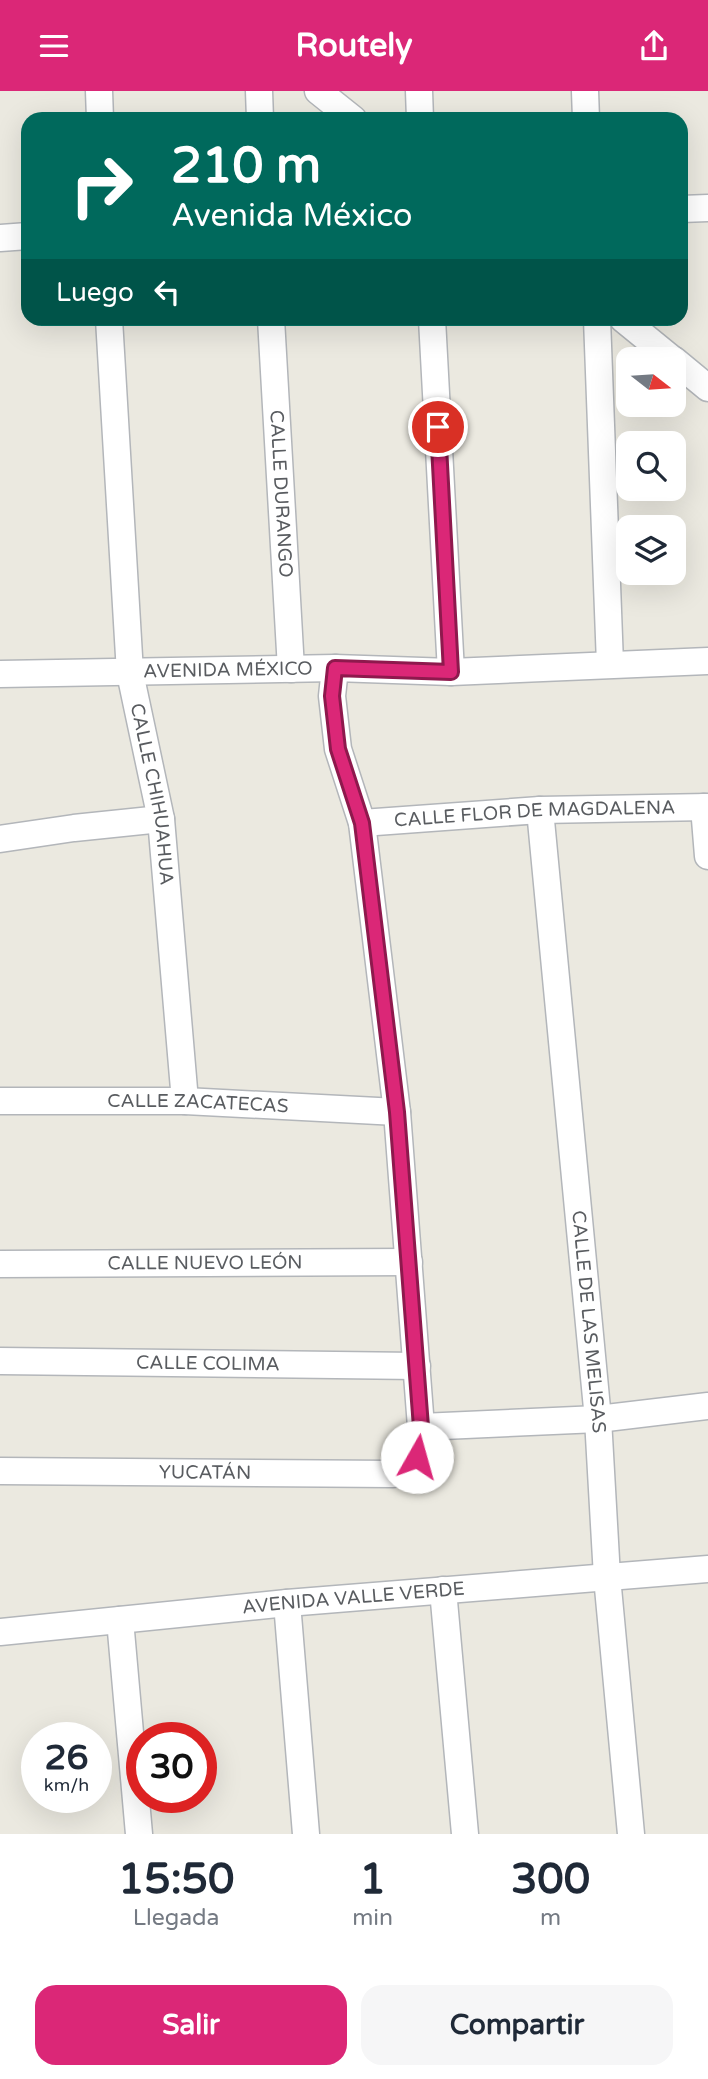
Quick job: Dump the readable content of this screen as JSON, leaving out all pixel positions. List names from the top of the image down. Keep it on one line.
{"streets":{"street":["CALLE DURANGO","AVENIDA MÉXICO","CALLE CHIHUAHUA","CALLE FLOR DE MAGDALENA","CALLE ZACATECAS","CALLE NUEVO LEÓN","CALLE DE LAS MELISAS","CALLE COLIMA","YUCATÁN","AVENIDA VALLE VERDE"]},"crossings":[["CALLE DURANGO","AVENIDA MÉXICO"],["AVENIDA MÉXICO","CALLE CHIHUAHUA"],["CALLE CHIHUAHUA","CALLE ZACATECAS"],["CALLE FLOR DE MAGDALENA","CALLE DE LAS MELISAS"],["CALLE DE LAS MELISAS","AVENIDA VALLE VERDE"]],"north":"right","page":{"header":"Routely","turn":["210 m","Avenida México"],"then":"Luego","speed":"26 km/h","limit":"30","eta":["15:50","Llegada","1","min","300","m"],"buttons":["Salir","Compartir"]}}
